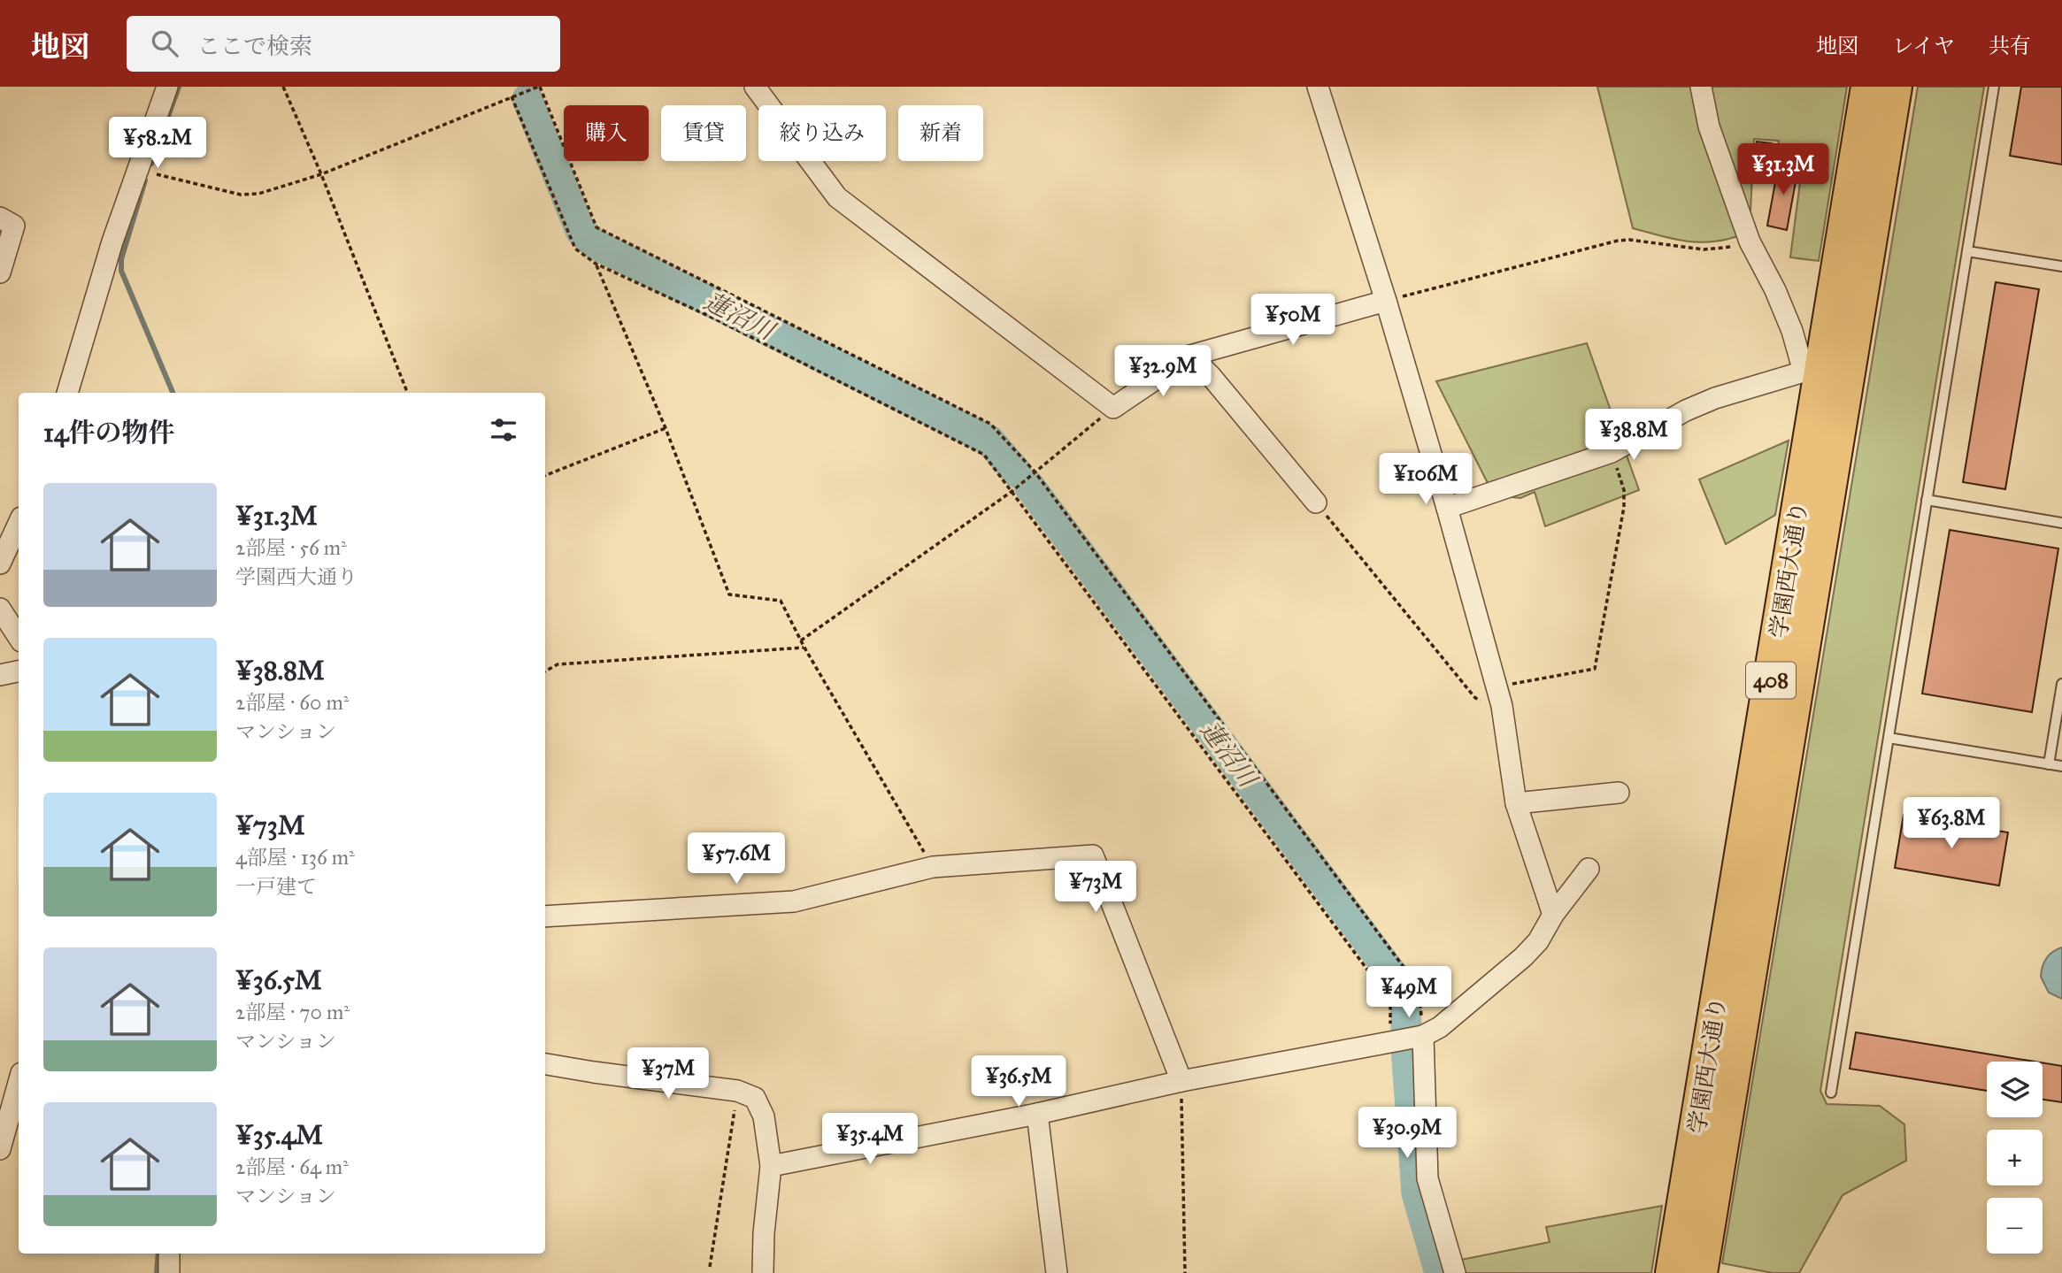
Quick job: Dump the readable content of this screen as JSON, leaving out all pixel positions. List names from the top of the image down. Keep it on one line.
{"streets":{"highway":["学園西大通り","408"]},"water":["蓮沼川"],"page":{"header":"地図","search":"ここで検索","nav":["地図","レイヤ","共有"],"chip":["購入","賃貸","絞り込み","新着"],"price":["¥58.2M","¥31.3M","¥50M","¥32.9M","¥38.8M","¥106M","¥63.8M","¥57.6M","¥73M","¥49M","¥37M","¥36.5M","¥30.9M","¥35.4M"],"heading":"14件の物件","list":[{"name":"¥31.3M","note":"2部屋 · 56 m² · 学園西大通り"},{"name":"¥38.8M","note":"2部屋 · 60 m² · マンション"},{"name":"¥73M","note":"4部屋 · 136 m² · 一戸建て"},{"name":"¥36.5M","note":"2部屋 · 70 m² · マンション"},{"name":"¥35.4M","note":"2部屋 · 64 m² · マンション"}],"map_buttons":["+","−"]}}
